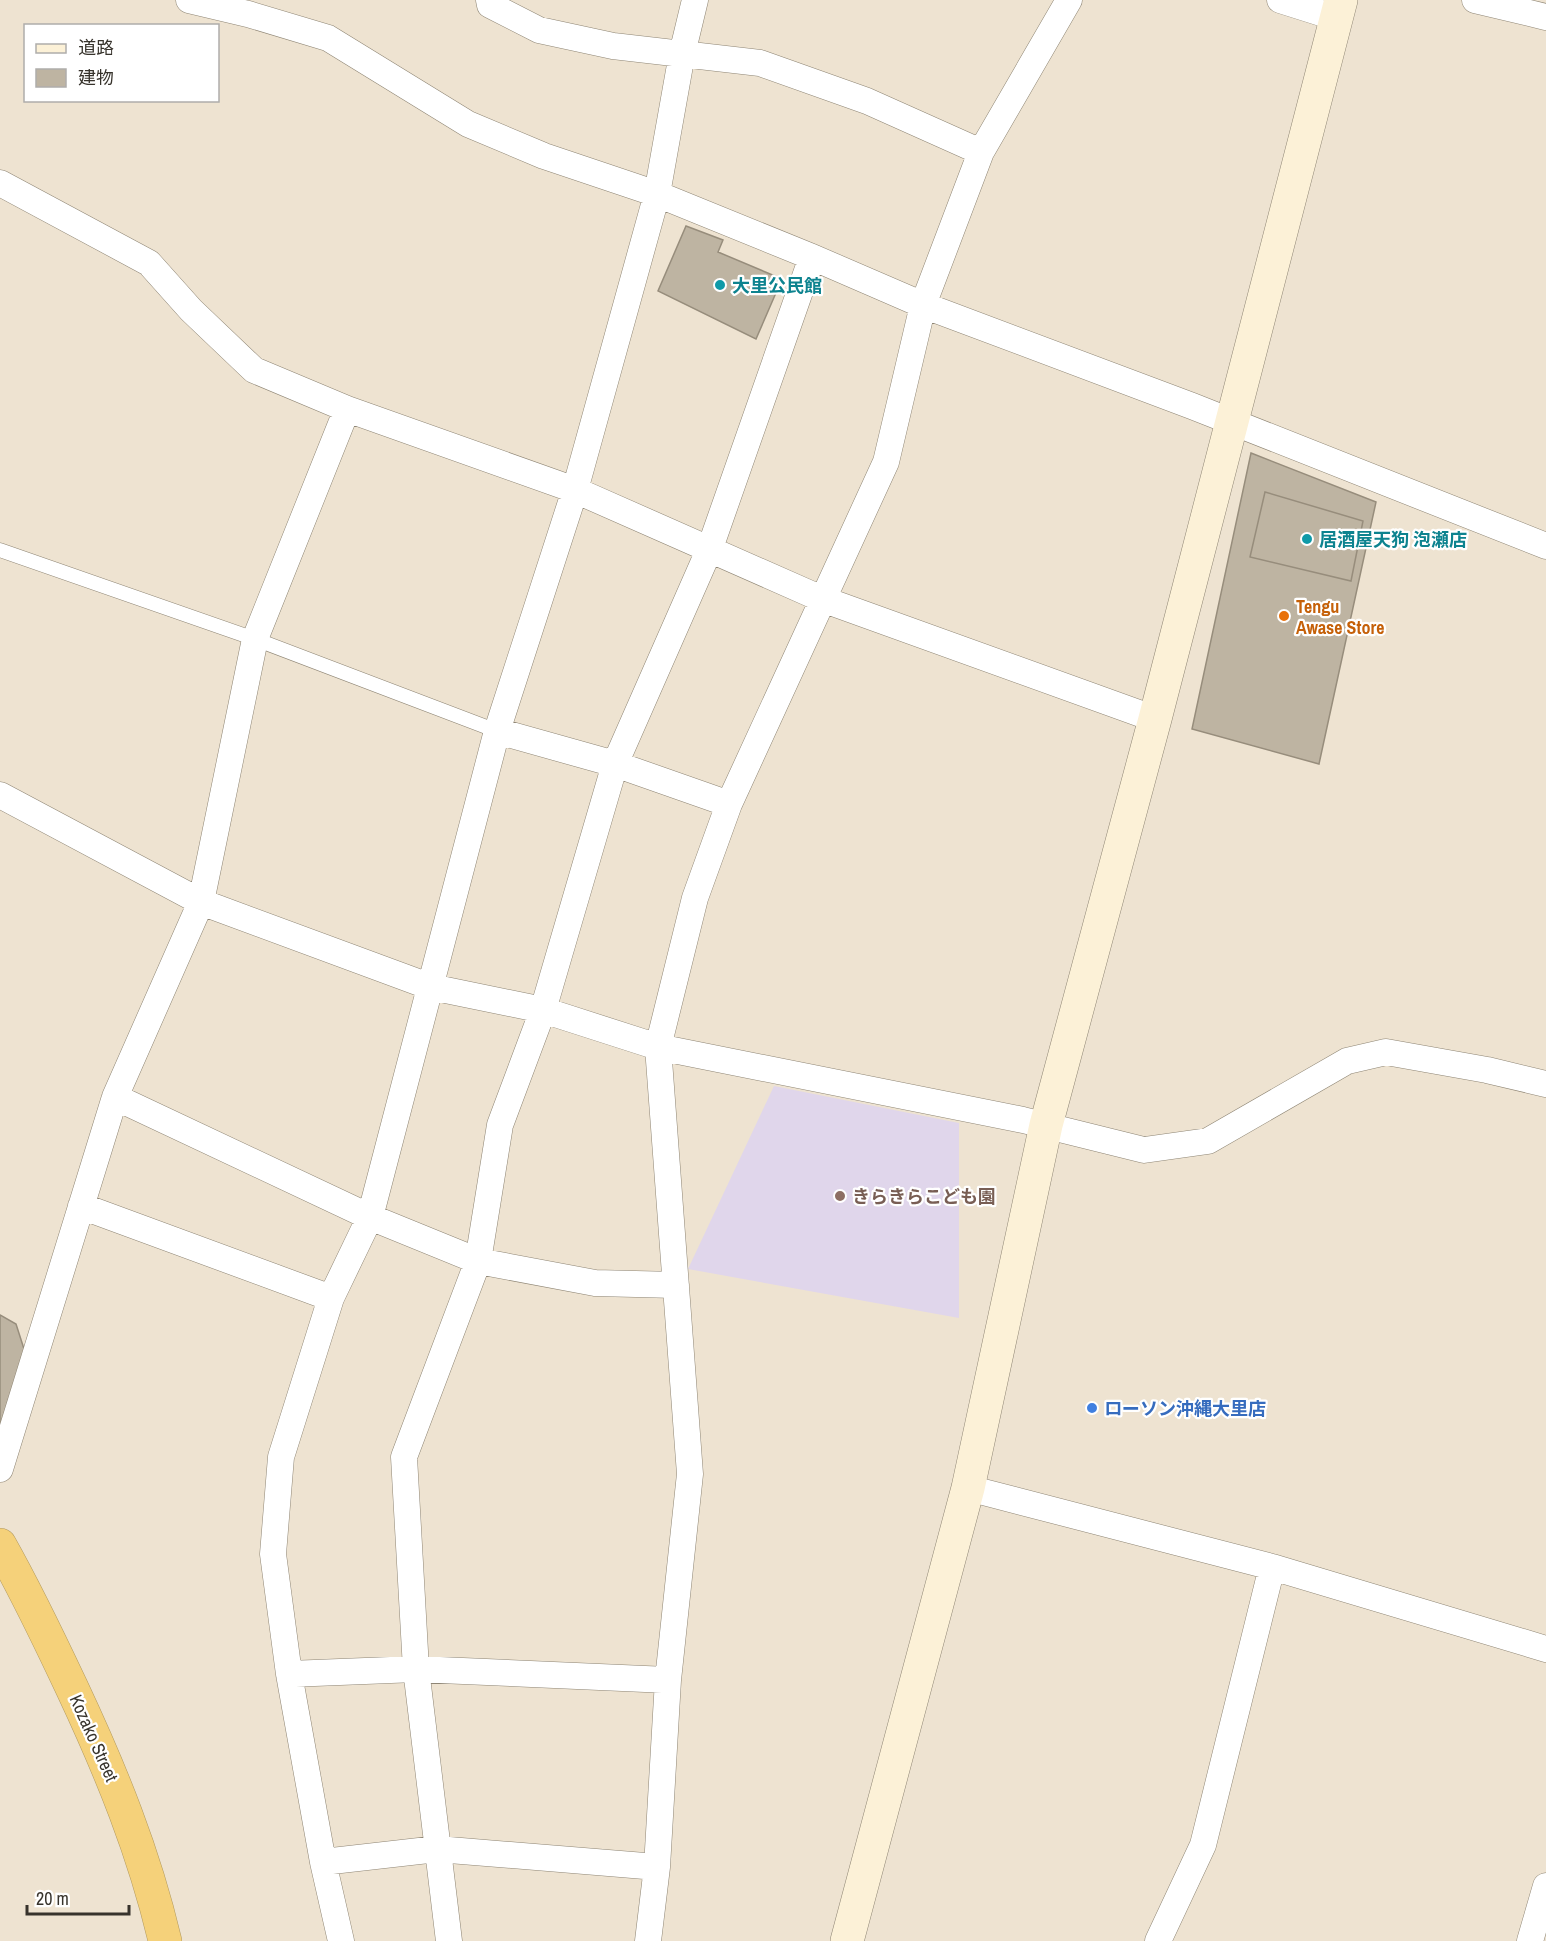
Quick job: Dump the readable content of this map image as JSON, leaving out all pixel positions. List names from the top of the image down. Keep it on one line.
{"streets":{"highway":["Kozako Street"]},"places":["大里公民館","居酒屋天狗 泡瀬店","Tengu Awase Store","きらきらこども園","ローソン沖縄大里店"],"legend":["道路","建物"],"scale_bar":"20 m"}
